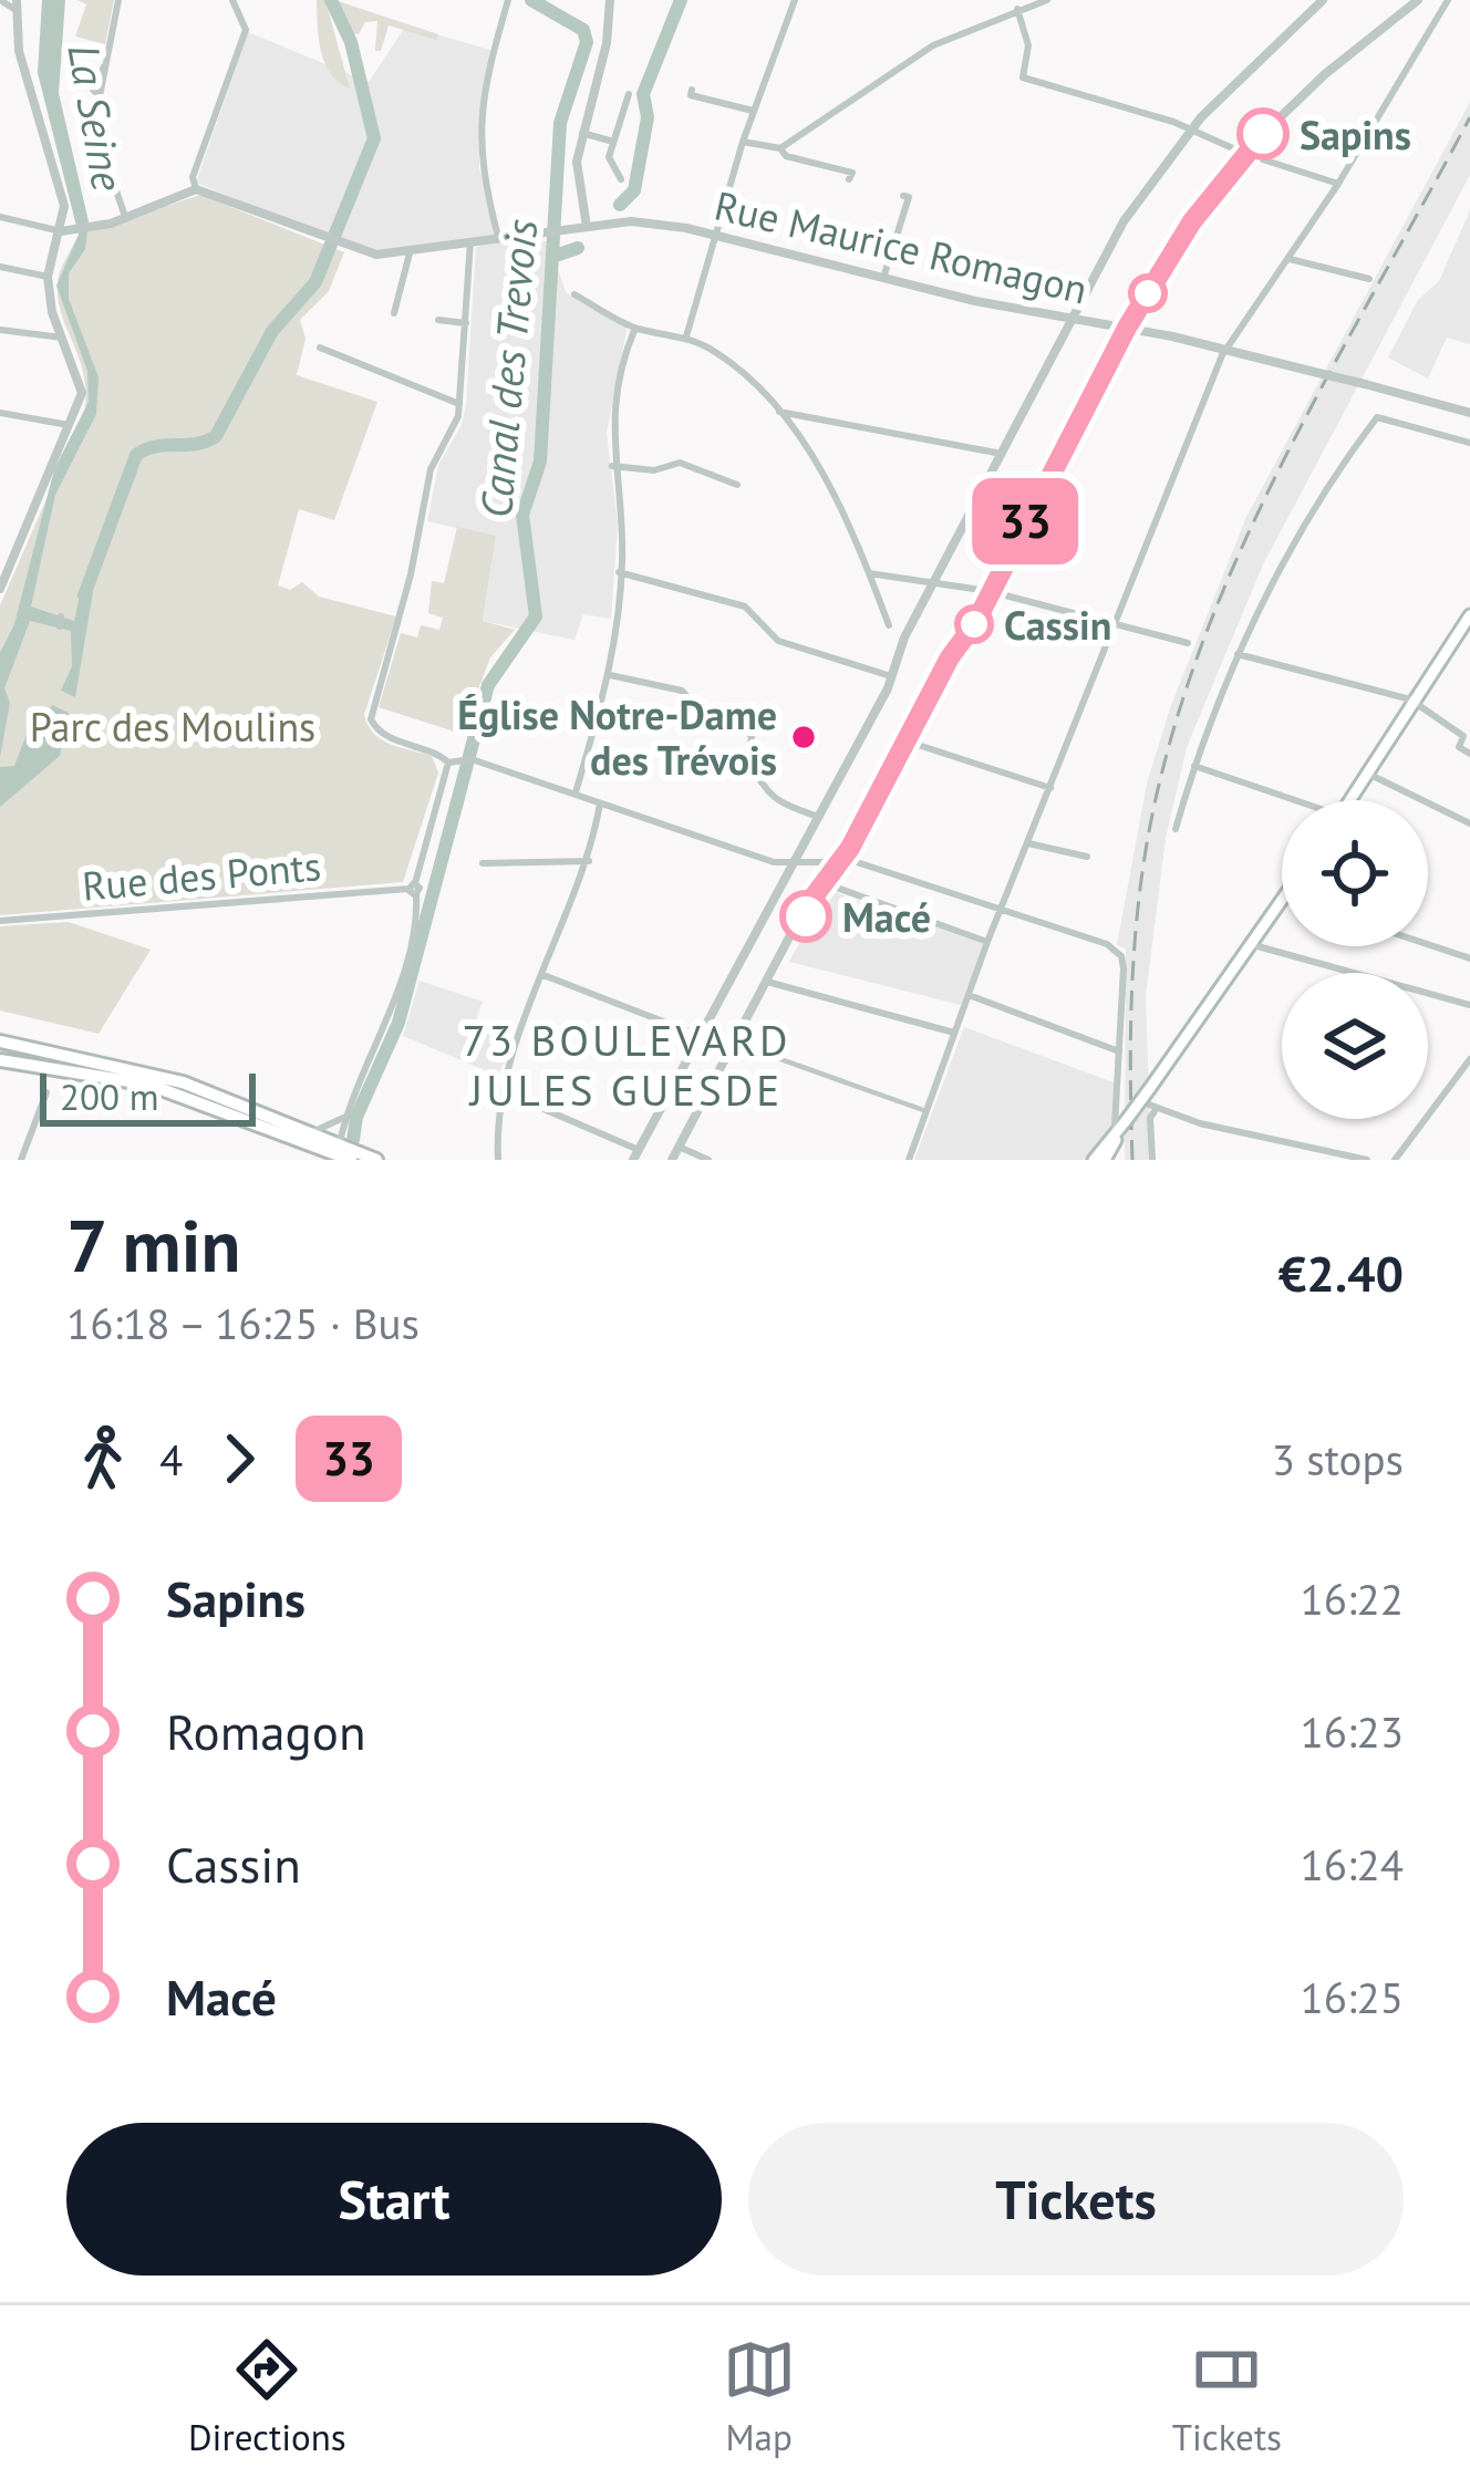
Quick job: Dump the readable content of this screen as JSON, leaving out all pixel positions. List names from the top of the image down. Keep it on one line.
{"streets":{"street":["Rue Maurice Romagon","Rue des Ponts"]},"districts":["73 BOULEVARD JULES GUESDE"],"water":["La Seine","Canal des Trevois"],"parks":["Parc des Moulins"],"places":["Sapins","Cassin","Église Notre-Dame des Trévois","Macé"],"lines":["bus line 33"],"scale_bar":"200 m","page":{"on_map":"33","scale":"200 m","heading":["7 min","16:18 – 16:25 · Bus","€2.40"],"legs":["4","33","3 stops"],"list":[{"name":"Sapins","value":"16:22"},{"name":"Romagon","value":"16:23"},{"name":"Cassin","value":"16:24"},{"name":"Macé","value":"16:25"}],"buttons":["Start","Tickets"],"tabs":["Directions","Map","Tickets"]}}
